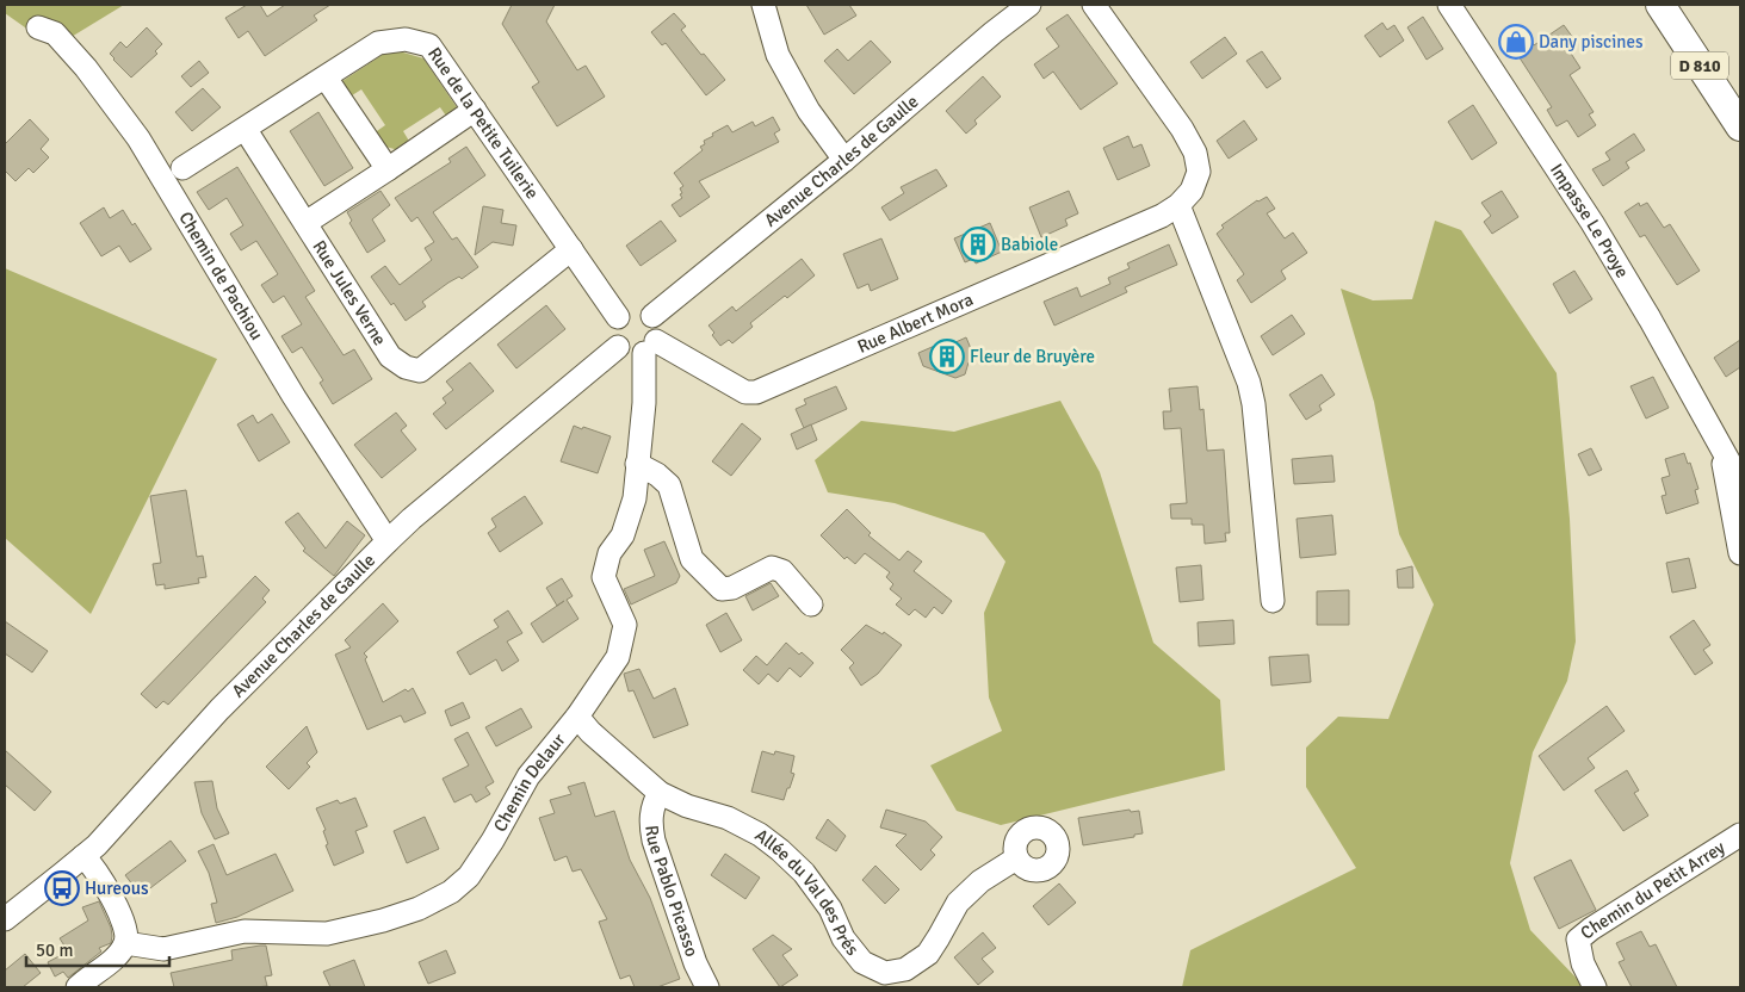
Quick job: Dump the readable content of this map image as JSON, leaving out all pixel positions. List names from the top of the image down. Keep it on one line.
{"streets":{"main road":["D 810"],"street":["Rue de la Petite Tuilerie","Avenue Charles de Gaulle","Impasse Le Proye","Chemin de Pachiou","Rue Jules Verne","Rue Albert Mora","Chemin Delaur","Rue Pablo Picasso","Chemin du Petit Arrey","Allée du Val des Prés"]},"crossings":[["Rue de la Petite Tuilerie","Avenue Charles de Gaulle"],["Rue de la Petite Tuilerie","Rue Jules Verne"],["Rue de la Petite Tuilerie","Rue Albert Mora"],["Rue de la Petite Tuilerie","Chemin Delaur"],["Avenue Charles de Gaulle","Chemin de Pachiou"],["Avenue Charles de Gaulle","Rue Albert Mora"],["Avenue Charles de Gaulle","Chemin Delaur"],["Rue Albert Mora","Chemin Delaur"],["Chemin Delaur","Allée du Val des Prés"],["Rue Pablo Picasso","Allée du Val des Prés"]],"places":{"shop":["Dany piscines"],"building":["Babiole","Fleur de Bruyère"],"bus stop":["Hureous"]},"scale_bar":"50 m"}
